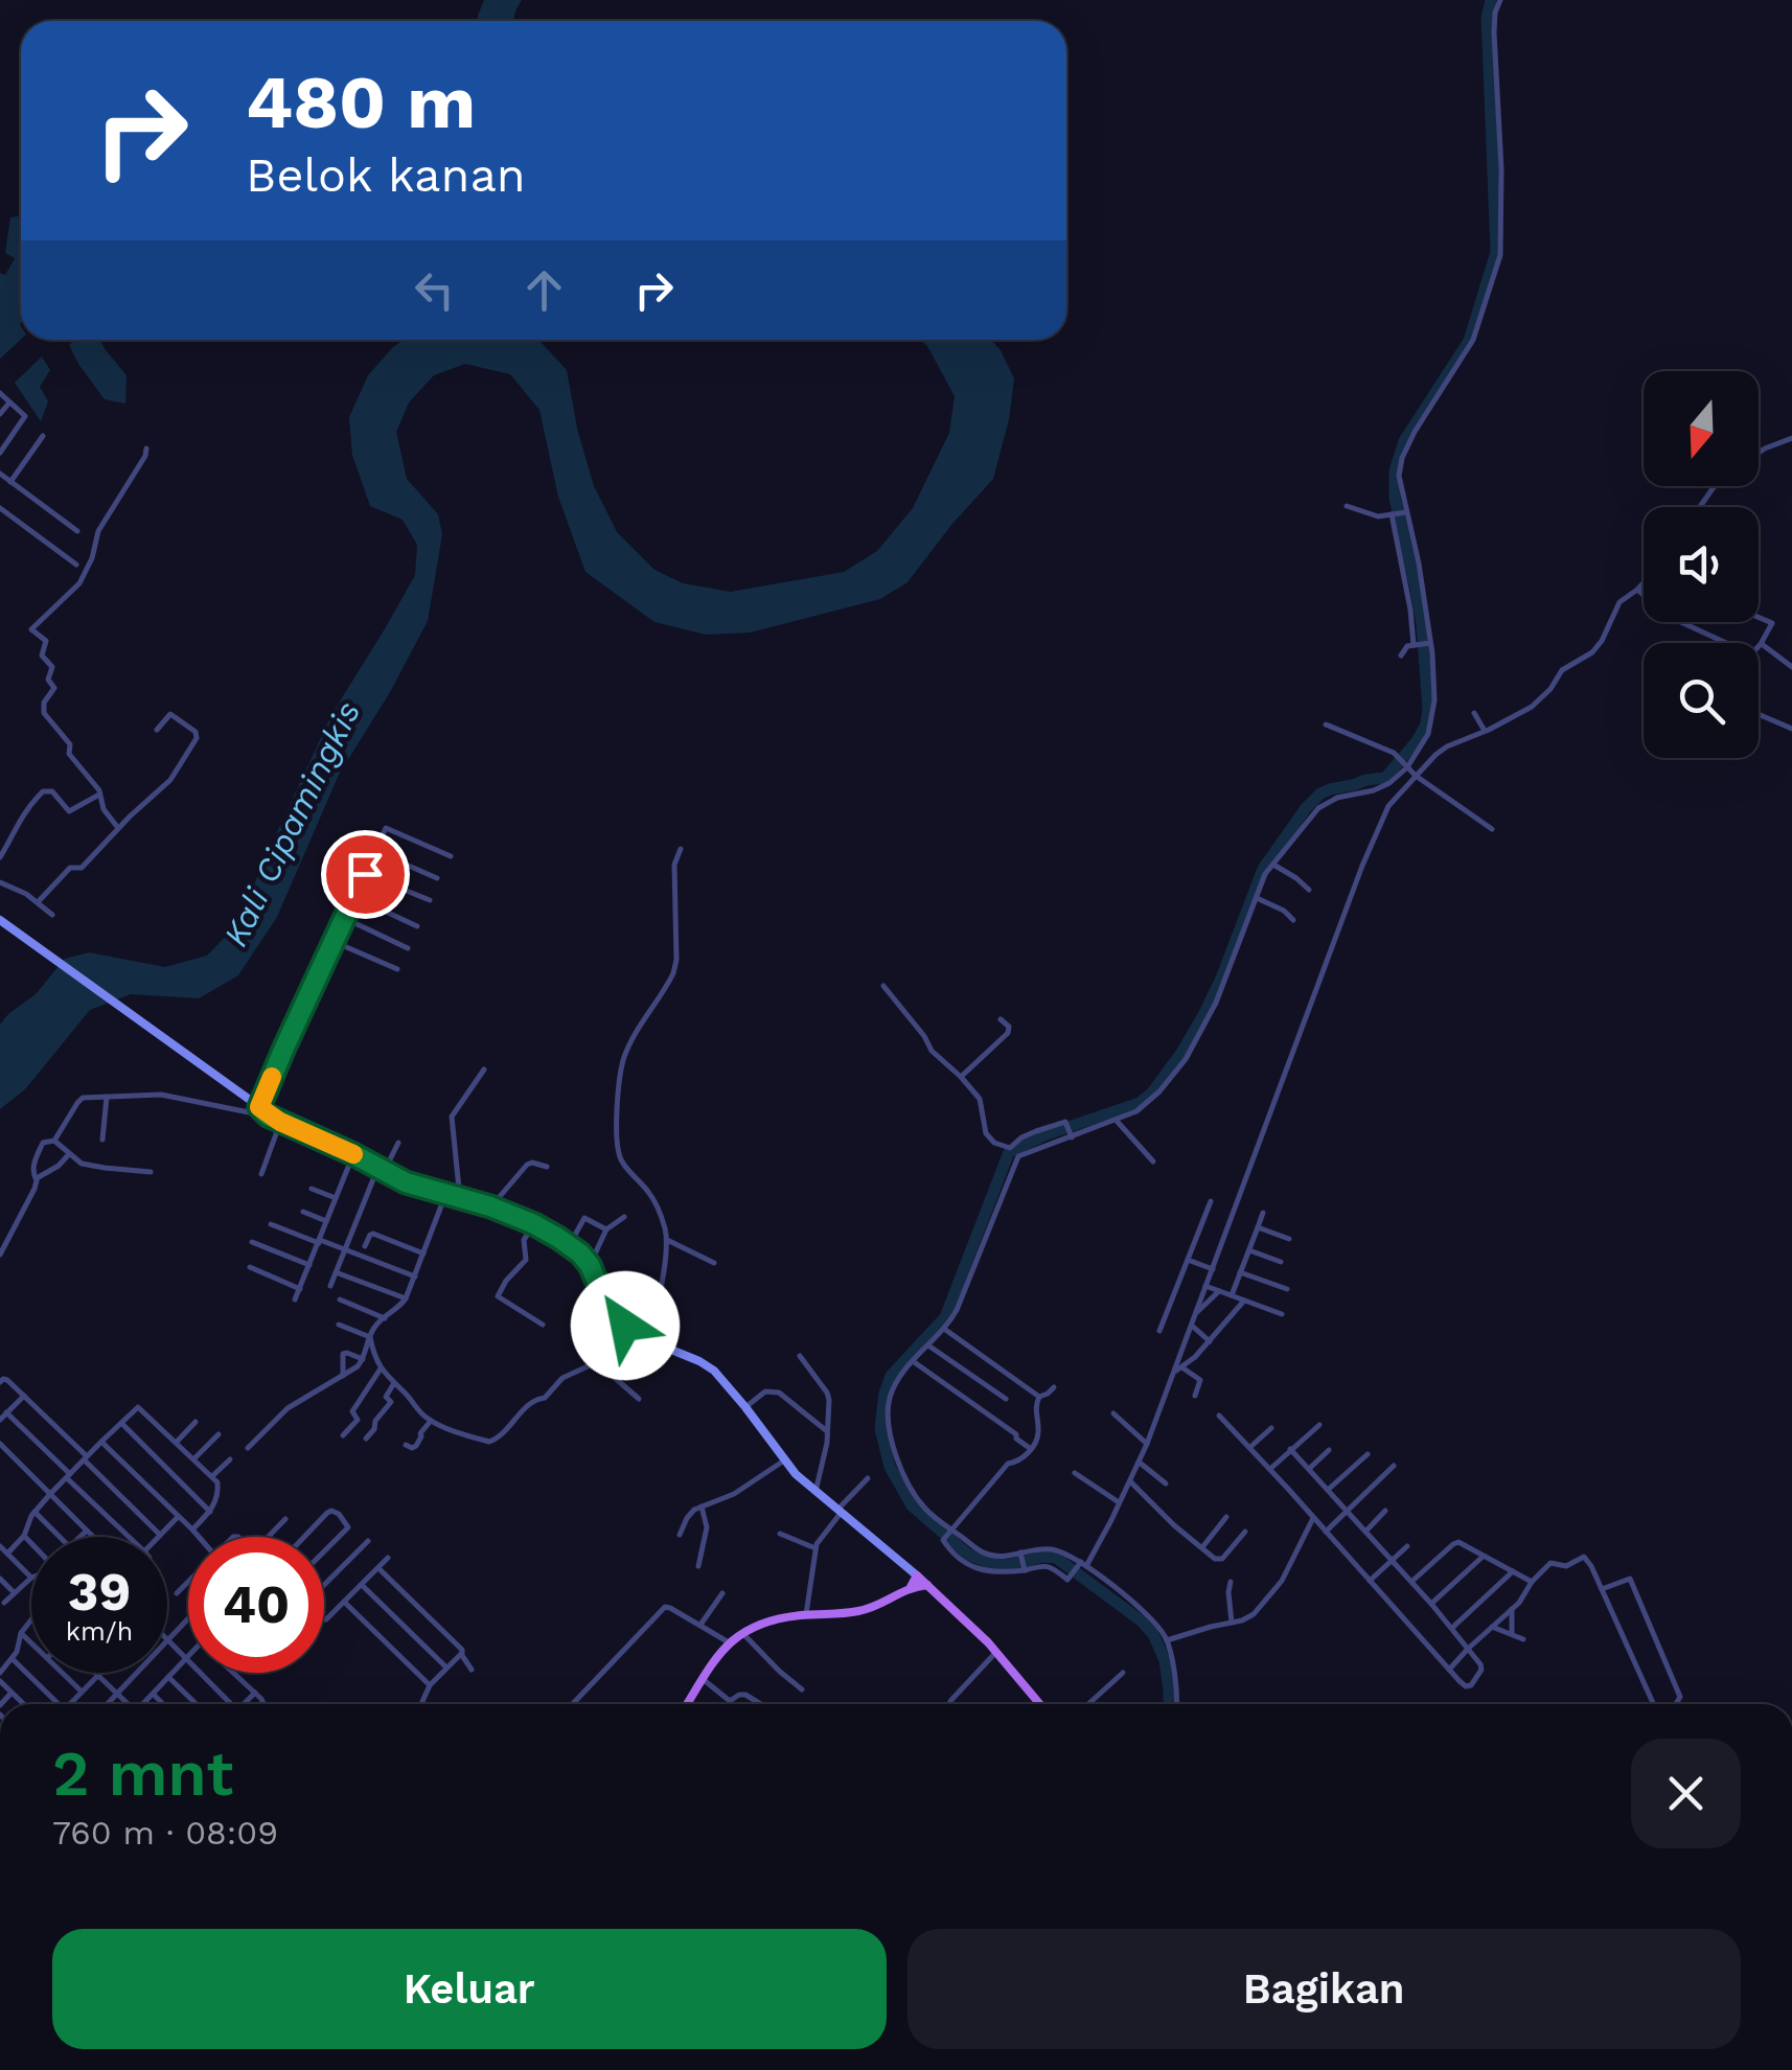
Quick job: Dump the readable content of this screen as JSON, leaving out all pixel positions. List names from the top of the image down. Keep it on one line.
{"water":["Kali Cipamingkis"],"north":"bottom","page":{"turn":["480 m","Belok kanan"],"speed":"39 km/h","limit":"40","heading":["2 mnt","760 m · 08:09"],"buttons":["Keluar","Bagikan"]}}
